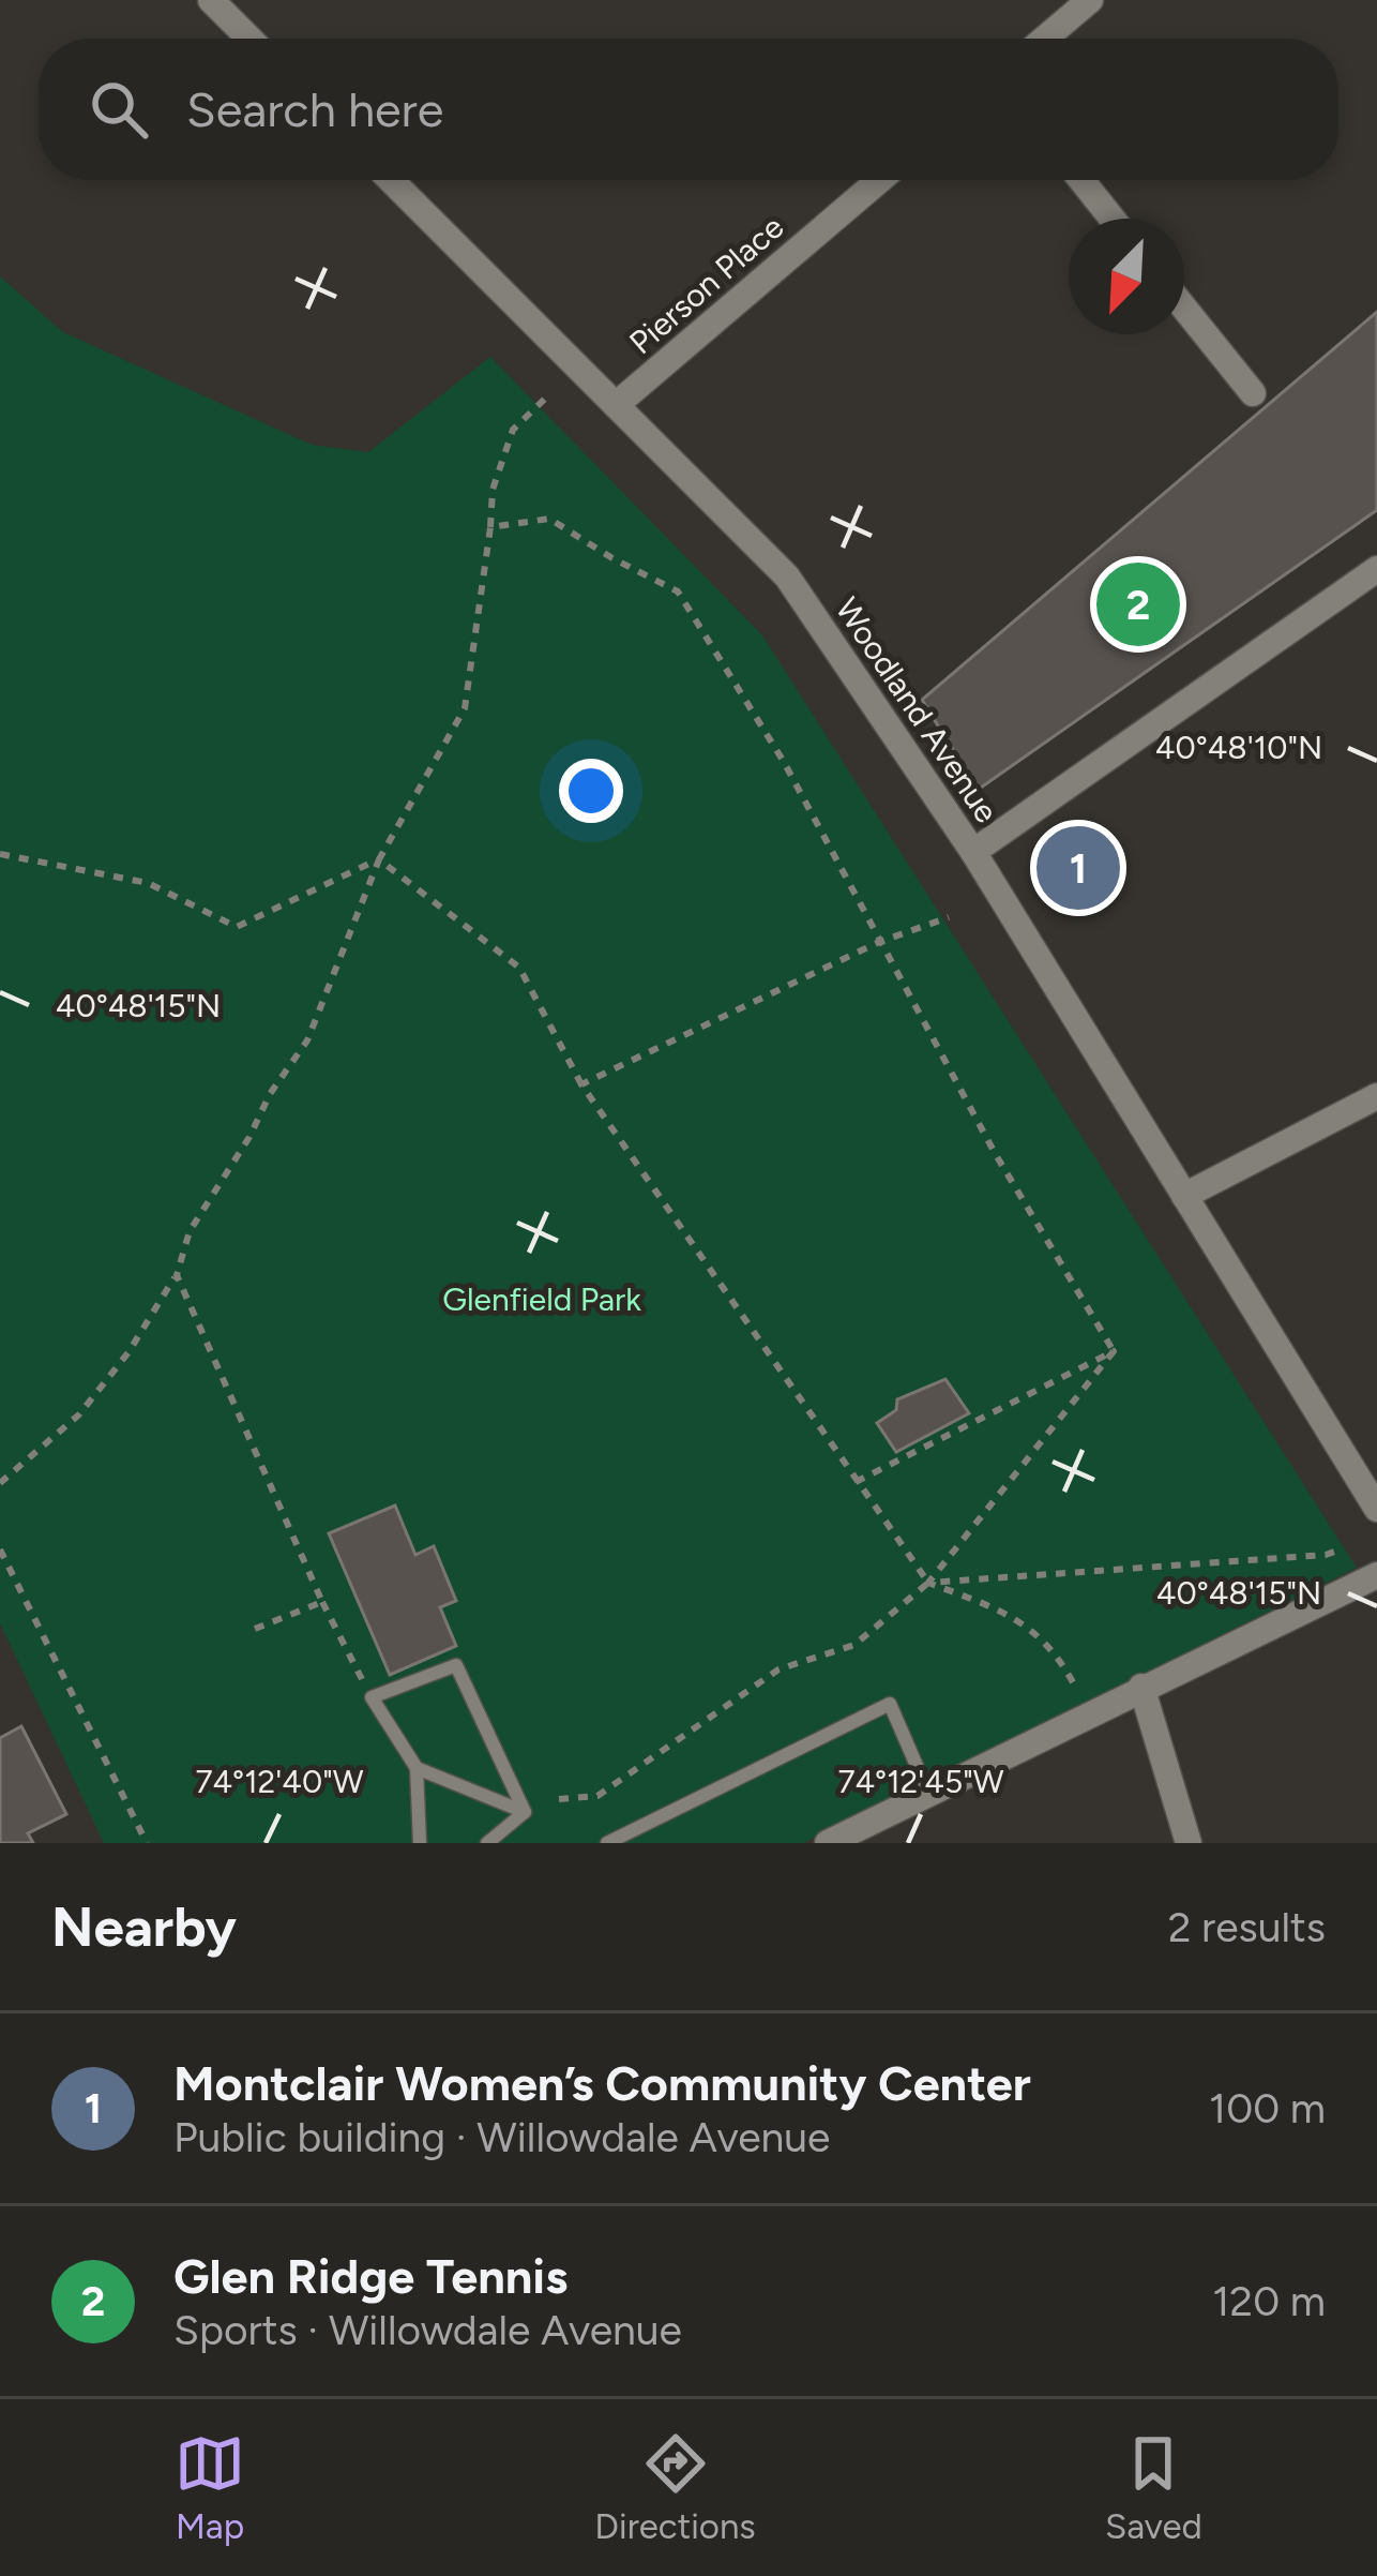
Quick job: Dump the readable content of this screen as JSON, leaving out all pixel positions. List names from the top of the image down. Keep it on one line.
{"streets":{"street":["Pierson Place","Woodland Avenue"]},"crossings":[["Pierson Place","Woodland Avenue"]],"parks":["Glenfield Park"],"north":"bottom left","page":{"search":"Search here","pins":["2","1"],"heading":["Nearby","2 results"],"list":[{"mark":"1","name":"Montclair Women’s Community Center","note":"Public building · Willowdale Avenue","value":"100 m"},{"mark":"2","name":"Glen Ridge Tennis","note":"Sports · Willowdale Avenue","value":"120 m"}],"nav":["Map","Directions","Saved"]},"coordinates":["40°48'10\"N","40°48'15\"N","74°12'40\"W","74°12'45\"W"]}
